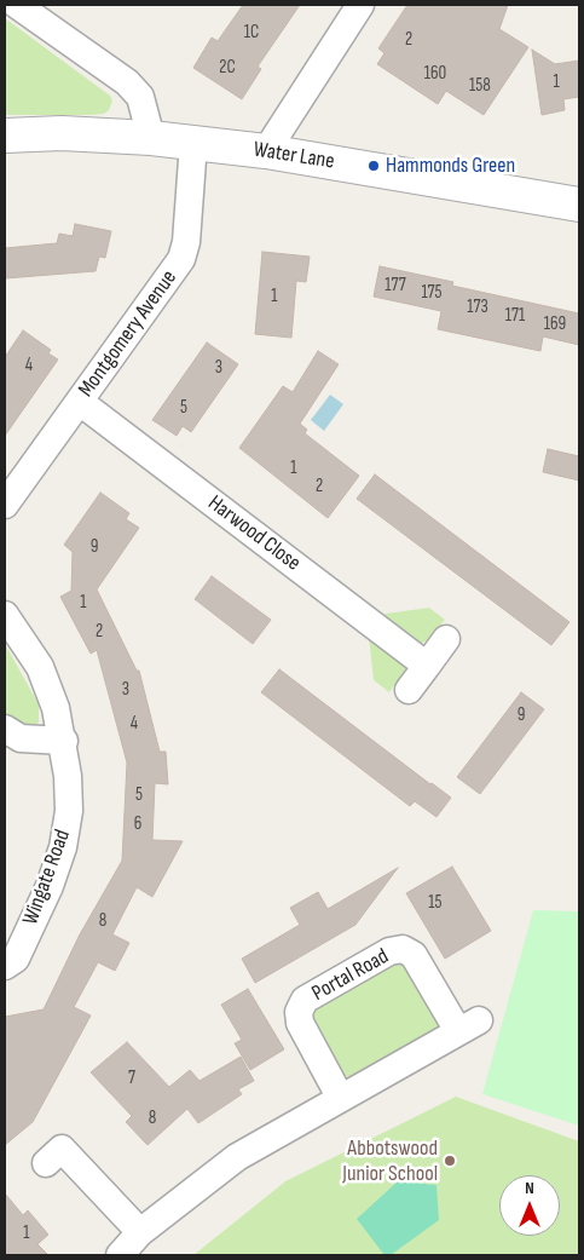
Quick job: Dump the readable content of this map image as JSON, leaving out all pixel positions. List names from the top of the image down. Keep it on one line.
{"streets":{"street":["Water Lane","Montgomery Avenue","Harwood Close","Wingate Road","Portal Road"]},"crossings":[["Water Lane","Montgomery Avenue"],["Montgomery Avenue","Harwood Close"]],"places":["Hammonds Green","Abbotswood Junior School"],"house_numbers":["1C","2","2C","160","1","158","177","175","1","173","171","169","4","3","5","1","2","9","1","2","3","9","4","5","6","15","8","7","8","1"],"north":"top"}
